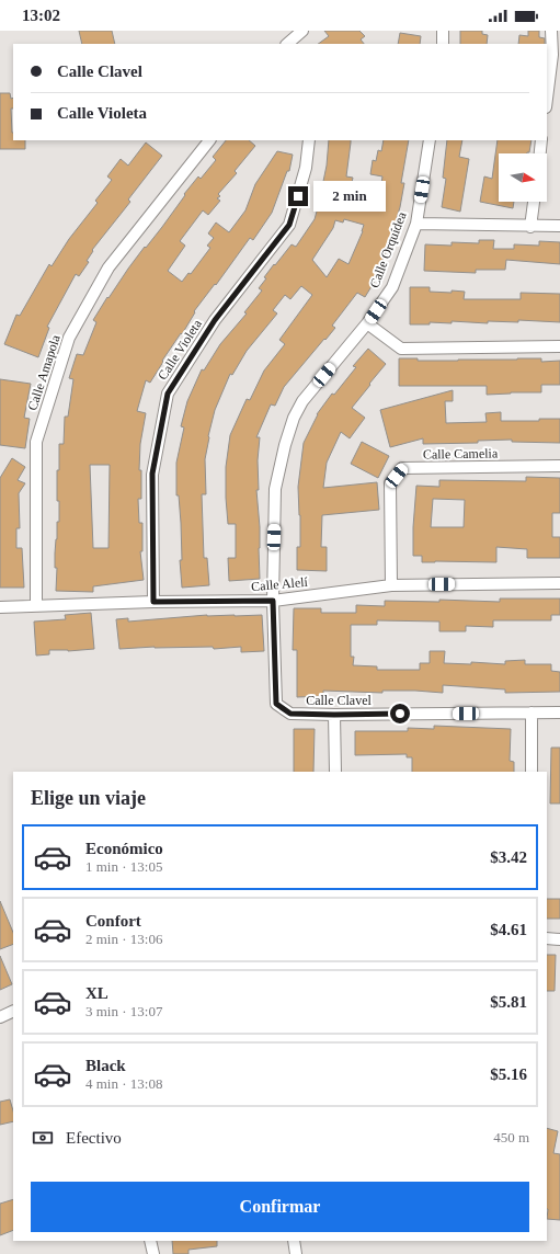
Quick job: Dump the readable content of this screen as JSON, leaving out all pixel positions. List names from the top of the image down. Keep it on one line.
{"streets":{"street":["Calle Orquídea","Calle Violeta","Calle Amapola","Calle Camelia","Calle Alelí","Calle Clavel"]},"crossings":[["Calle Orquídea","Calle Alelí"],["Calle Orquídea","Calle Clavel"],["Calle Violeta","Calle Alelí"],["Calle Amapola","Calle Alelí"],["Calle Camelia","Calle Alelí"],["Calle Alelí","Calle Clavel"]],"north":"right","page":{"status":"13:02","banner":["Calle Clavel","Calle Violeta"],"bubble":"2 min","heading":"Elige un viaje","list":[{"name":"Económico","note":"1 min · 13:05","value":"$3.42"},{"name":"Confort","note":"2 min · 13:06","value":"$4.61"},{"name":"XL","note":"3 min · 13:07","value":"$5.81"},{"name":"Black","note":"4 min · 13:08","value":"$5.16"}],"pay":["Efectivo","450 m"],"buttons":"Confirmar"}}
